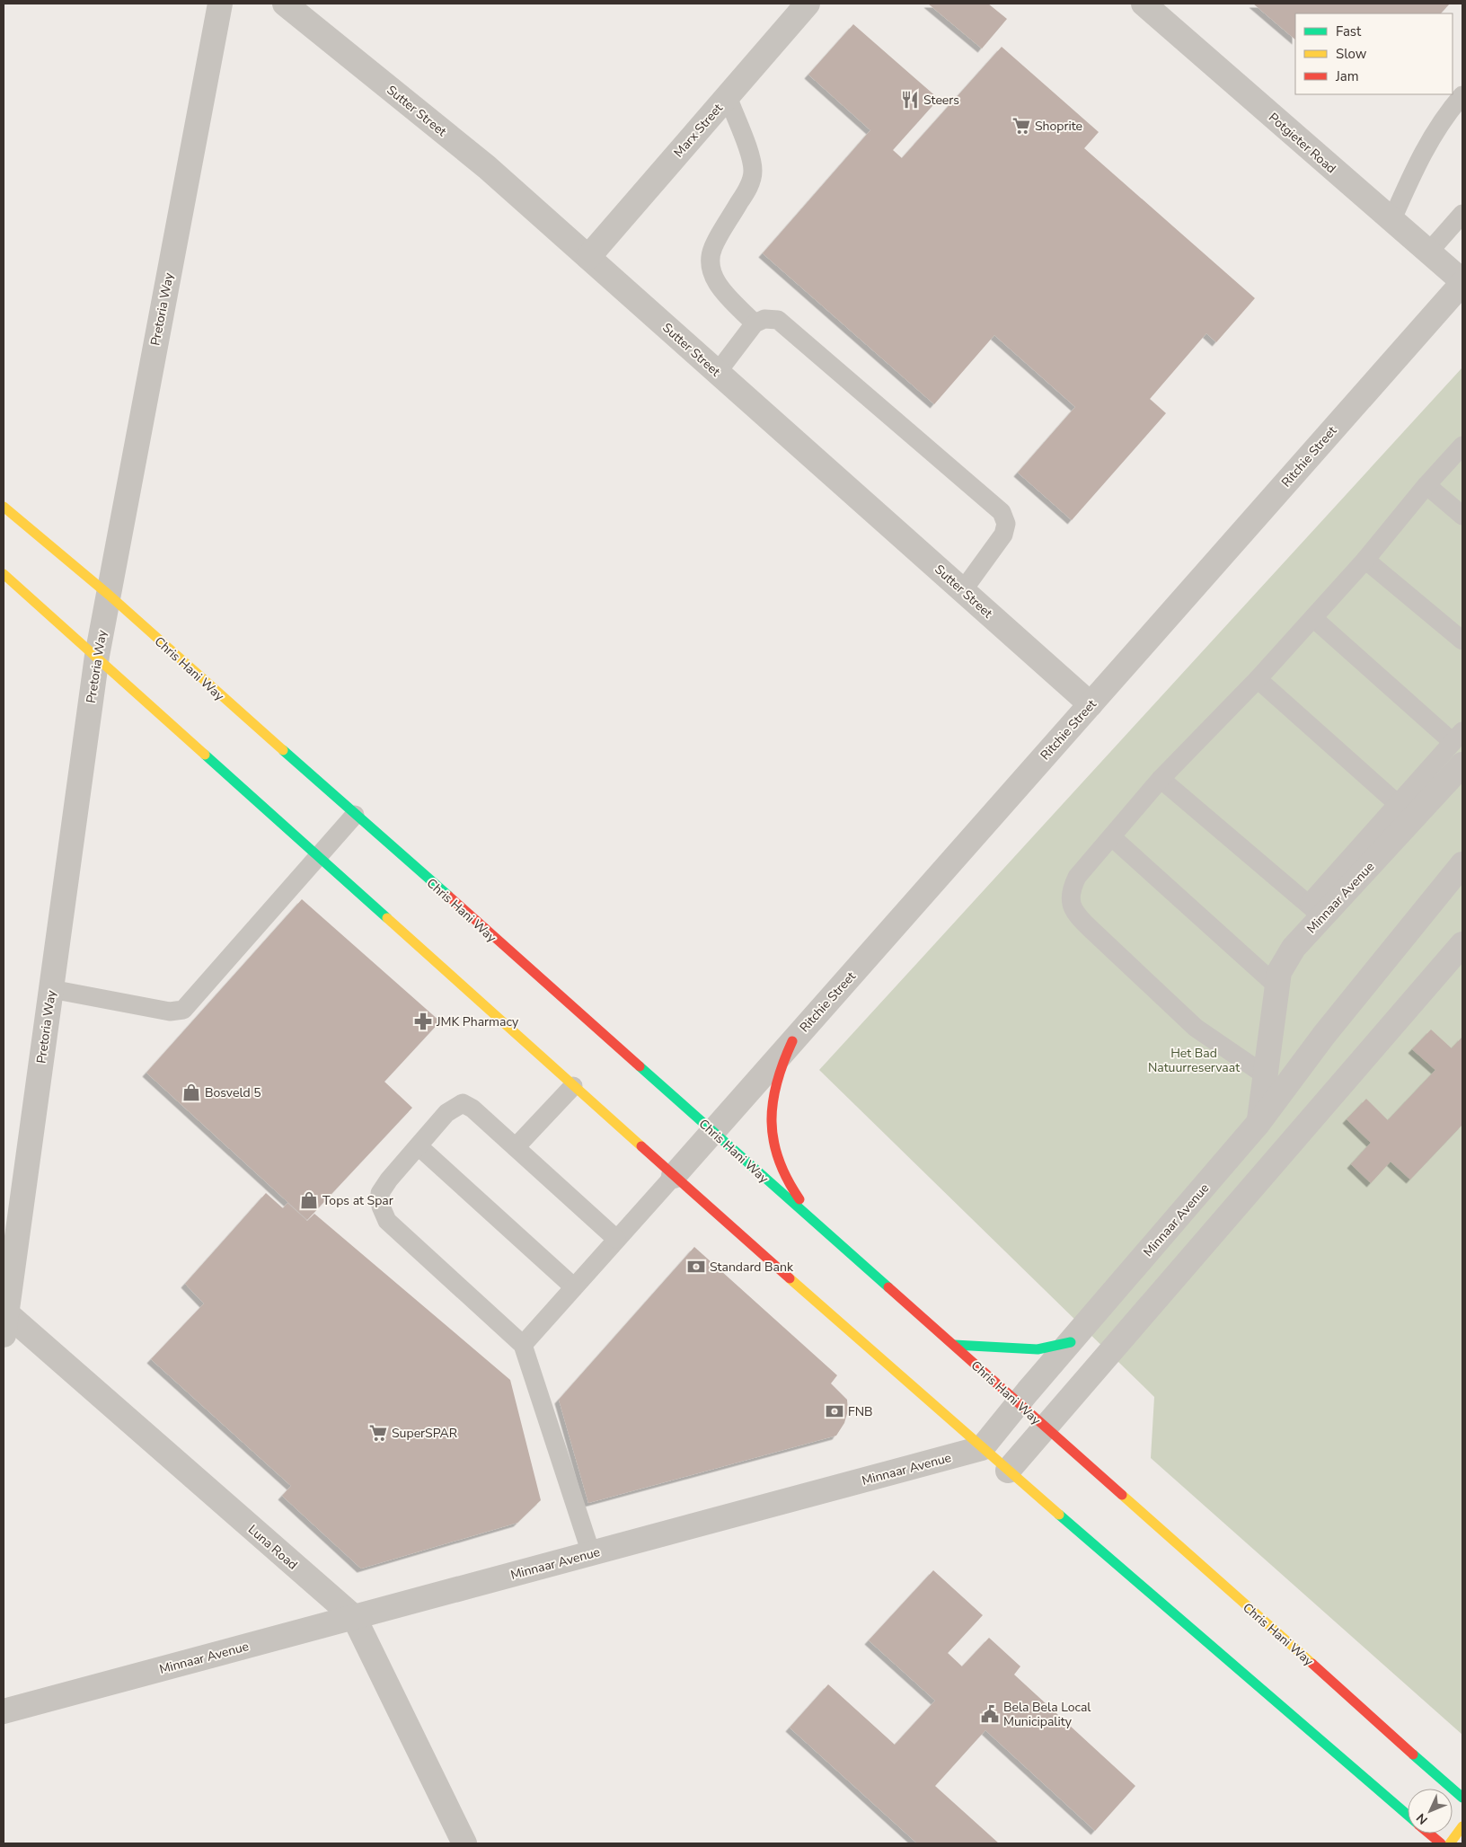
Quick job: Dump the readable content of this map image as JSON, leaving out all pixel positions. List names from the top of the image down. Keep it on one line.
{"streets":{"main road":["Chris Hani Way"],"street":["Sutter Street","Marx Street","Potgieter Road","Pretoria Way","Ritchie Street","Minnaar Avenue","Luna Road"]},"crossings":[["Sutter Street","Marx Street"],["Sutter Street","Ritchie Street"],["Potgieter Road","Ritchie Street"],["Pretoria Way","Chris Hani Way"],["Pretoria Way","Luna Road"],["Ritchie Street","Chris Hani Way"],["Chris Hani Way","Minnaar Avenue"],["Minnaar Avenue","Luna Road"]],"parks":["Het Bad Natuurreservaat"],"places":{"restaurant":["Steers"],"supermarket":["Shoprite","SuperSPAR"],"pharmacy":["JMK Pharmacy"],"shop":["Bosveld 5","Tops at Spar"],"bank":["Standard Bank","FNB"],"public building":["Bela Bela Local Municipality"]},"legend":["Fast","Slow","Jam"],"north":"bottom left"}
